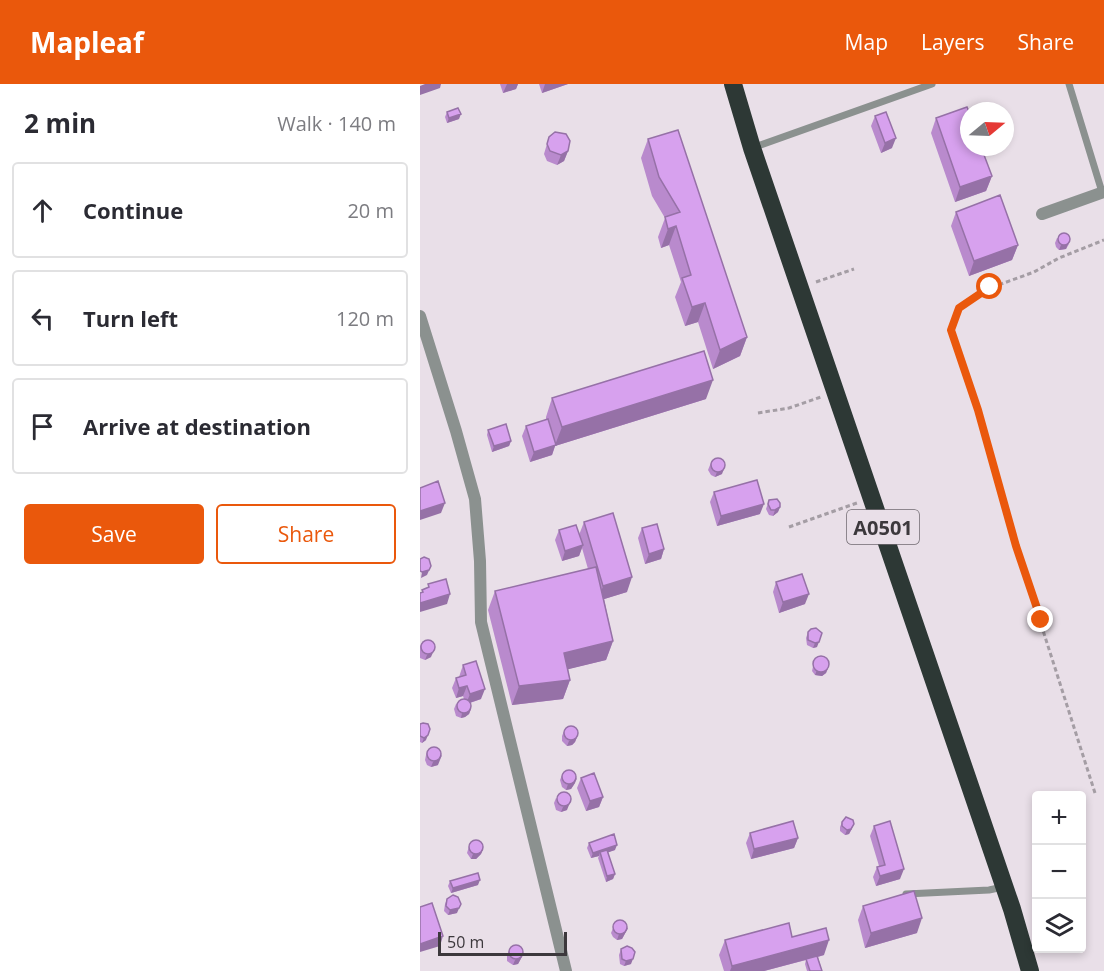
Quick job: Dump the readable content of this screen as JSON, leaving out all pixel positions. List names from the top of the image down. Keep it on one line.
{"streets":{"highway":["A0501"]},"scale_bar":"50 m","north":"right","page":{"header":"Mapleaf","nav":["Map","Layers","Share"],"heading":["2 min","Walk · 140 m"],"list":[["Continue","20 m"],["Turn left","120 m"],"Arrive at destination"],"buttons":["Save","Share"],"map_buttons":["+","−"],"scale":"50 m"}}
